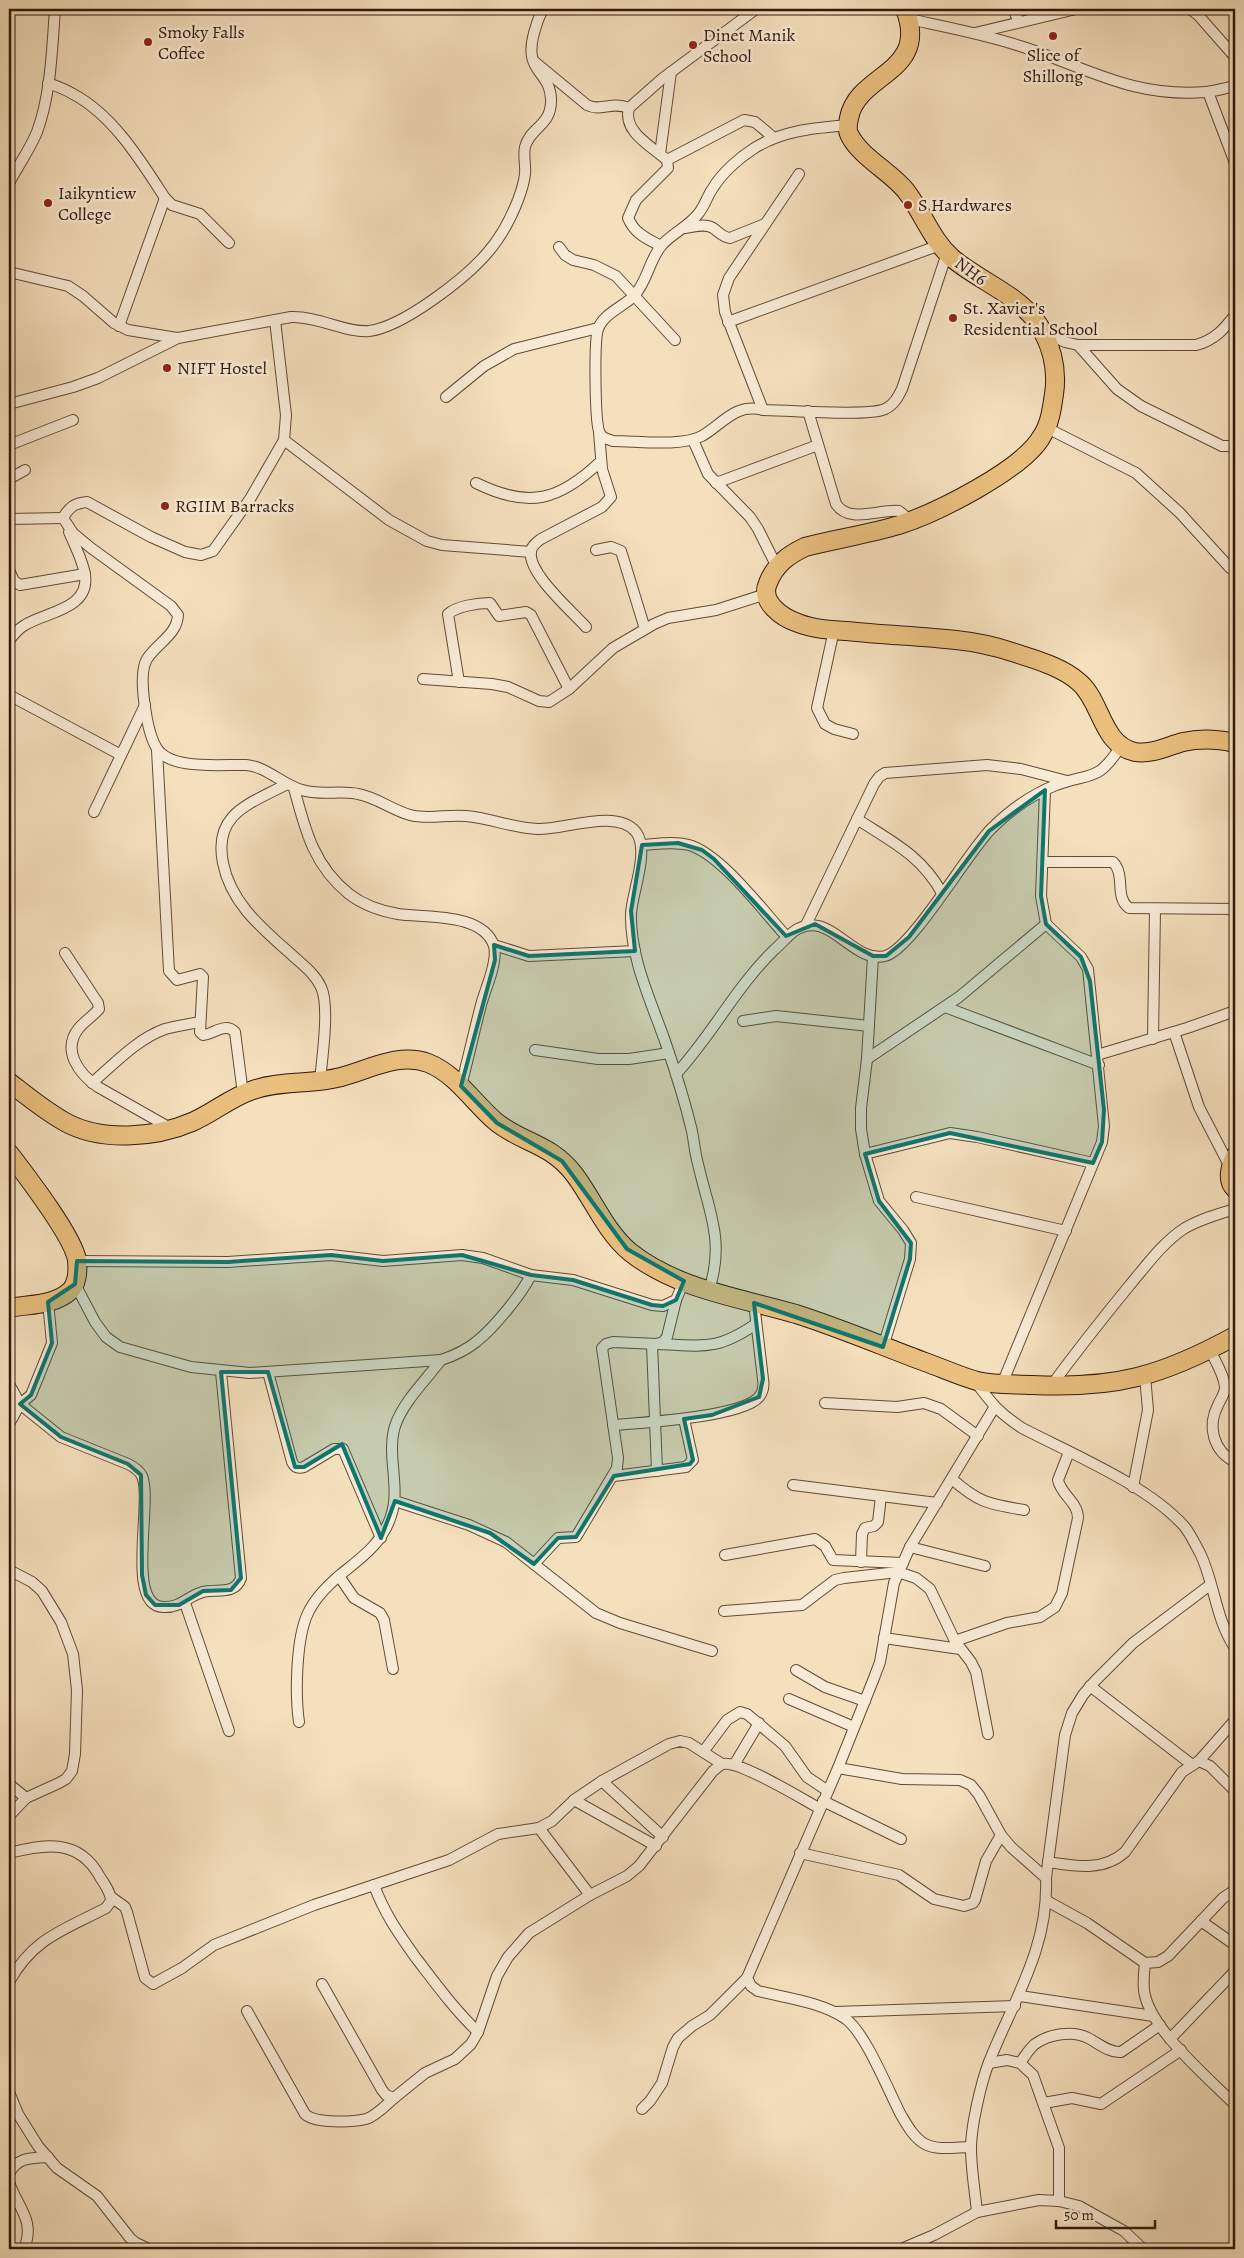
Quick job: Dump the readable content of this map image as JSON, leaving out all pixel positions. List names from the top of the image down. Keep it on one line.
{"streets":{"highway":["NH6"]},"places":["Slice of Shillong","Smoky Falls Coffee","Dinet Manik School","Iaikyntiew College","S Hardwares","St. Xavier's Residential School","NIFT Hostel","RGIIM Barracks"],"scale_bar":"50 m"}
